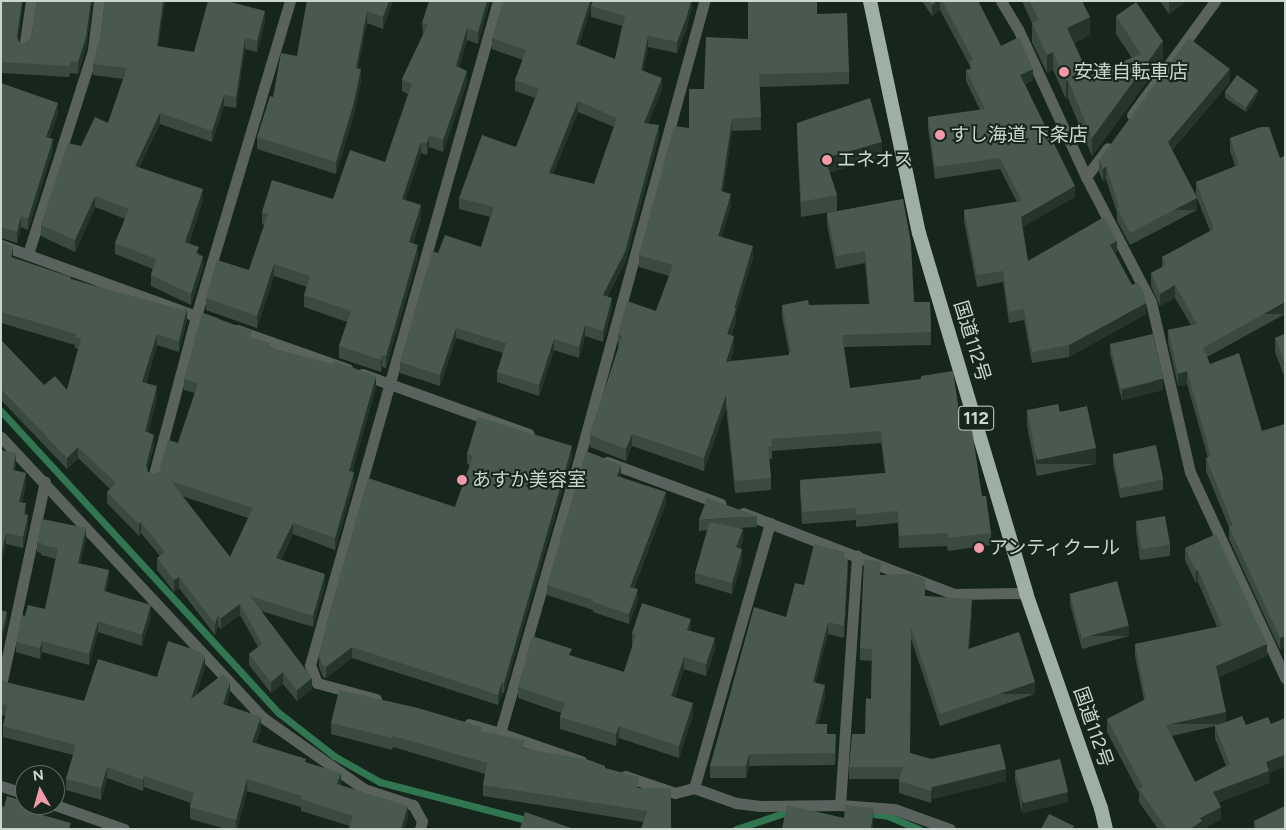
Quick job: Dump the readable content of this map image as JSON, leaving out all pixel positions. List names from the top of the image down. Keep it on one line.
{"streets":{"highway":["国道112号","112"]},"places":["安達自転車店","すし海道 下条店","エネオス","あすか美容室","アンティクール"],"north":"top"}
